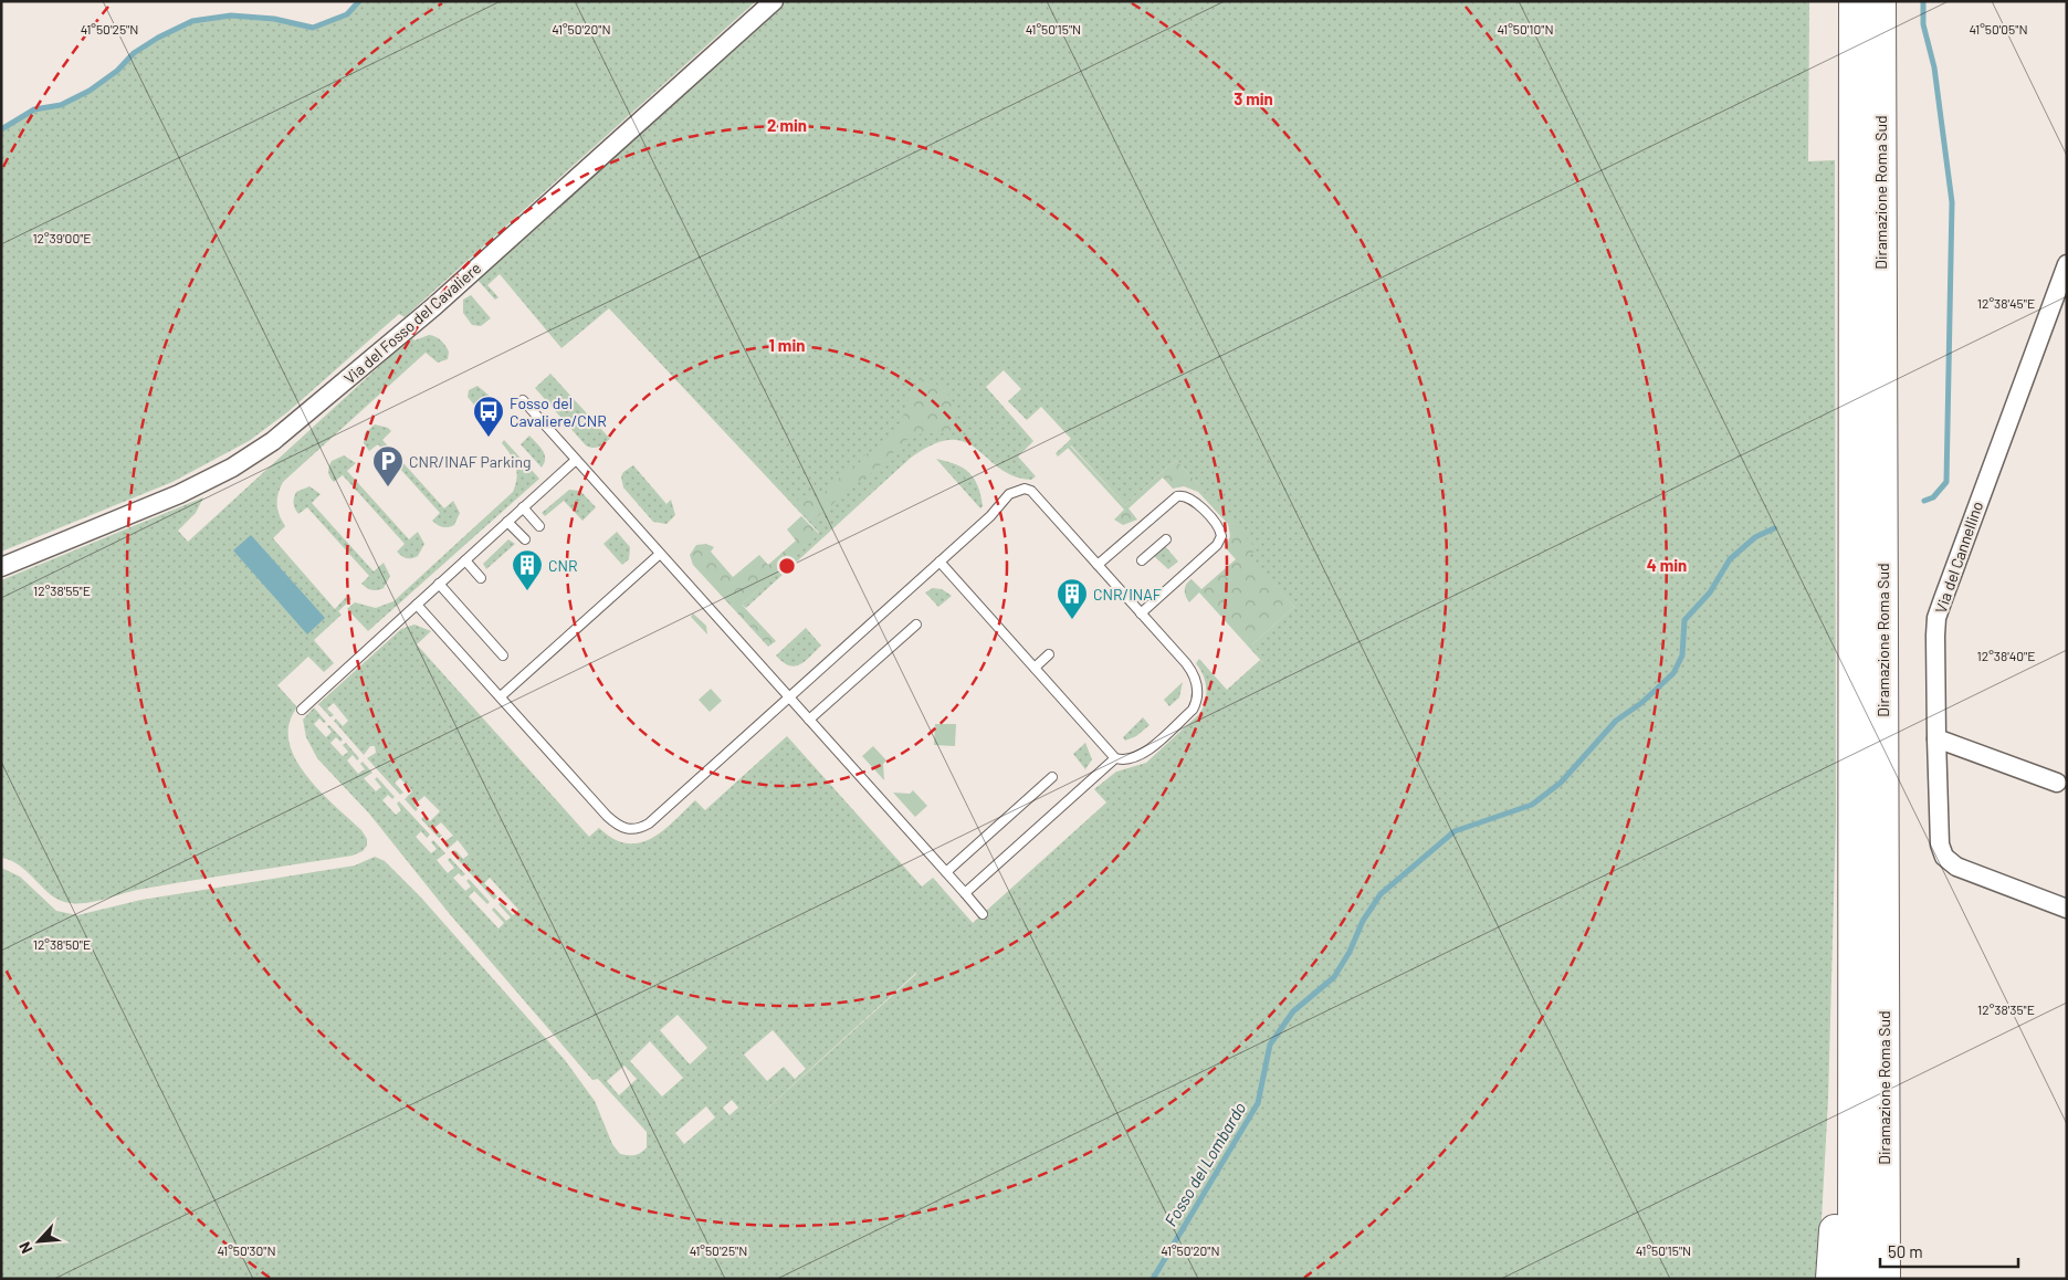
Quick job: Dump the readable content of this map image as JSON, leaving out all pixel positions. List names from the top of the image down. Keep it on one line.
{"streets":{"highway":["Diramazione Roma Sud"],"street":["Via del Fosso del Cavaliere","Via del Cannellino"]},"water":["Fosso del Lombardo"],"places":{"bus stop":["Fosso del Cavaliere/CNR"],"parking":["CNR/INAF Parking"],"building":["CNR","CNR/INAF"]},"scale_bar":"50 m","north":"bottom left","coordinates":["41°50'20\"N","41°50'15\"N","41°50'25\"N","41°50'10\"N","41°50'05\"N","12°39'00\"E","12°38'45\"E","12°38'55\"E","12°38'40\"E","12°38'50\"E","12°38'35\"E","41°50'30\"N"],"rings":["3 min","2 min","1 min","4 min"]}
